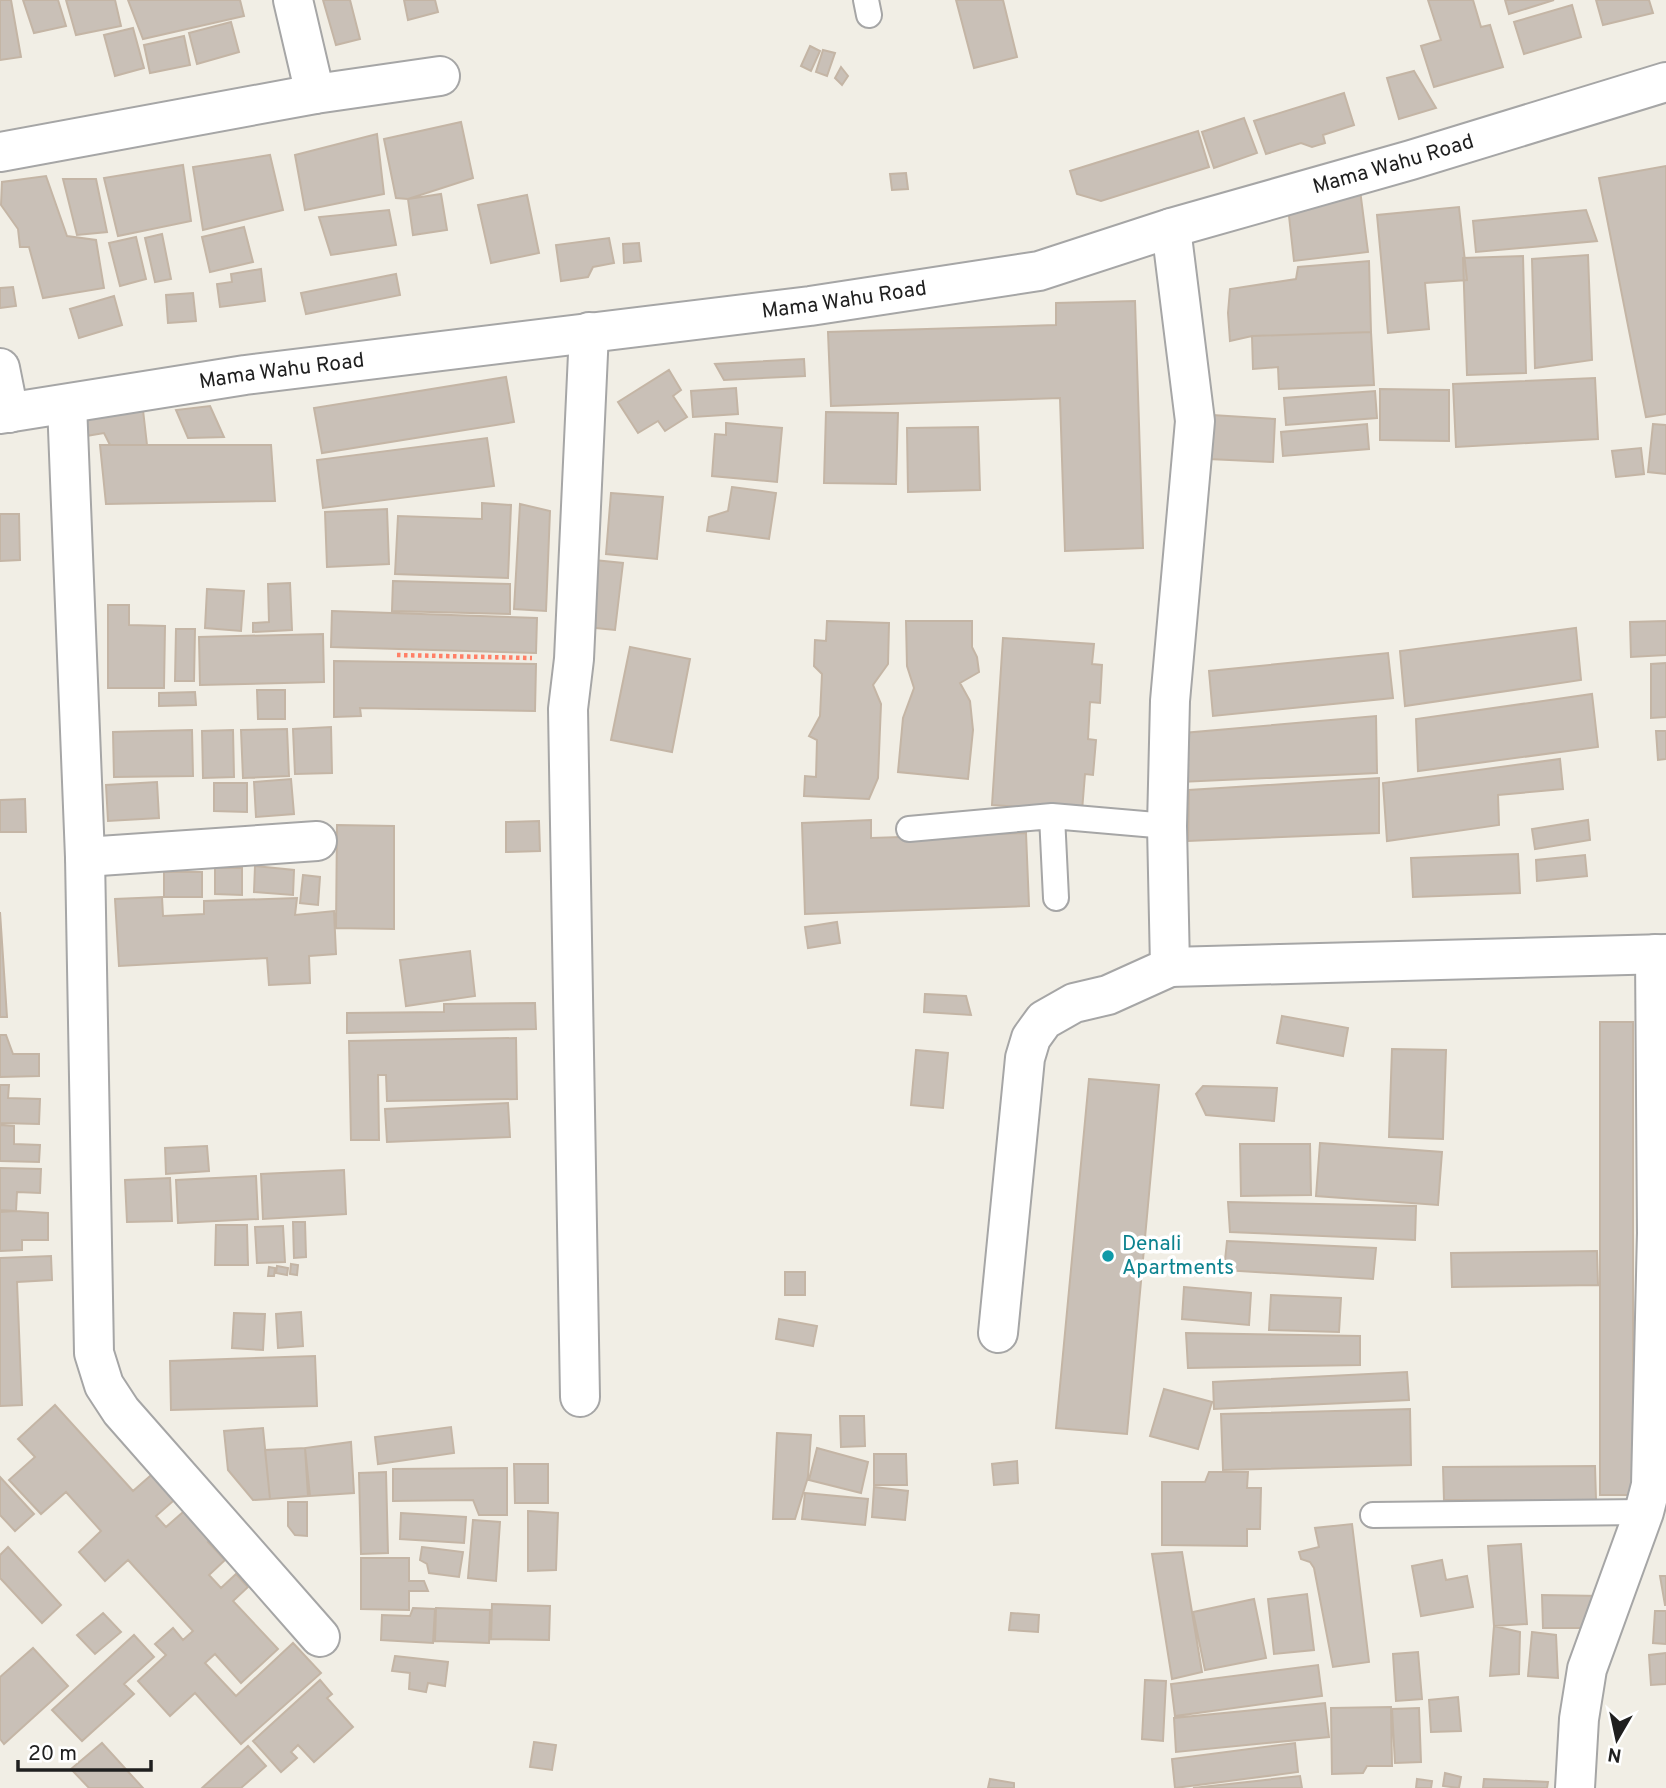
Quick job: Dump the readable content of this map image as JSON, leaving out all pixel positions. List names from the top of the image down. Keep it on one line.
{"streets":{"street":["Mama Wahu Road"]},"places":["Denali Apartments"],"scale_bar":"20 m","north":"bottom"}
